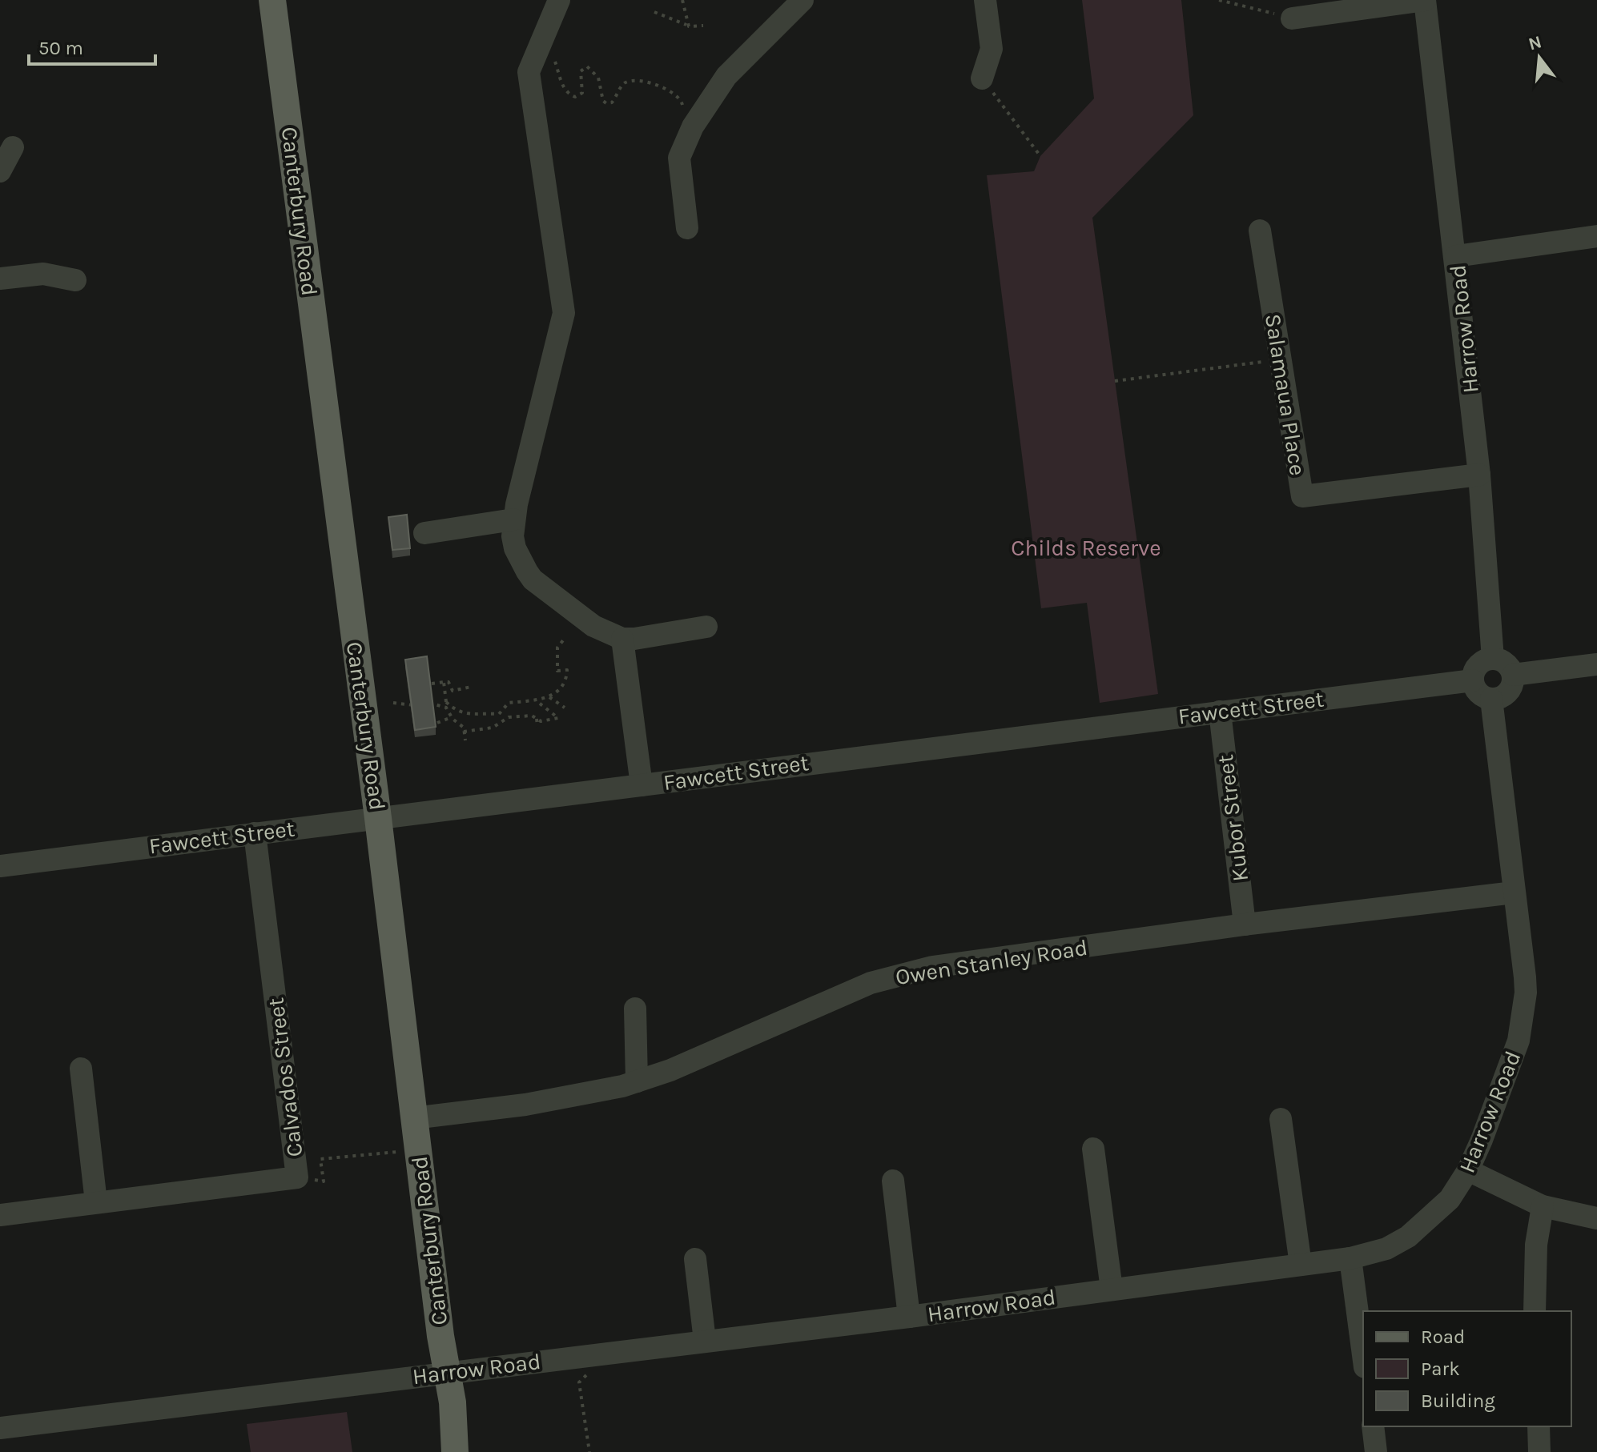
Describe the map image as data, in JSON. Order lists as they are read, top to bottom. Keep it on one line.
{"streets":{"main road":["Canterbury Road"],"street":["Harrow Road","Salamaua Place","Fawcett Street","Kubor Street","Owen Stanley Road","Calvados Street"]},"crossings":[["Canterbury Road","Harrow Road"],["Canterbury Road","Fawcett Street"],["Canterbury Road","Owen Stanley Road"],["Harrow Road","Salamaua Place"],["Harrow Road","Fawcett Street"],["Harrow Road","Owen Stanley Road"],["Fawcett Street","Kubor Street"],["Fawcett Street","Calvados Street"],["Kubor Street","Owen Stanley Road"]],"parks":["Childs Reserve"],"legend":["Road","Park","Building"],"scale_bar":"50 m","north":"top"}
